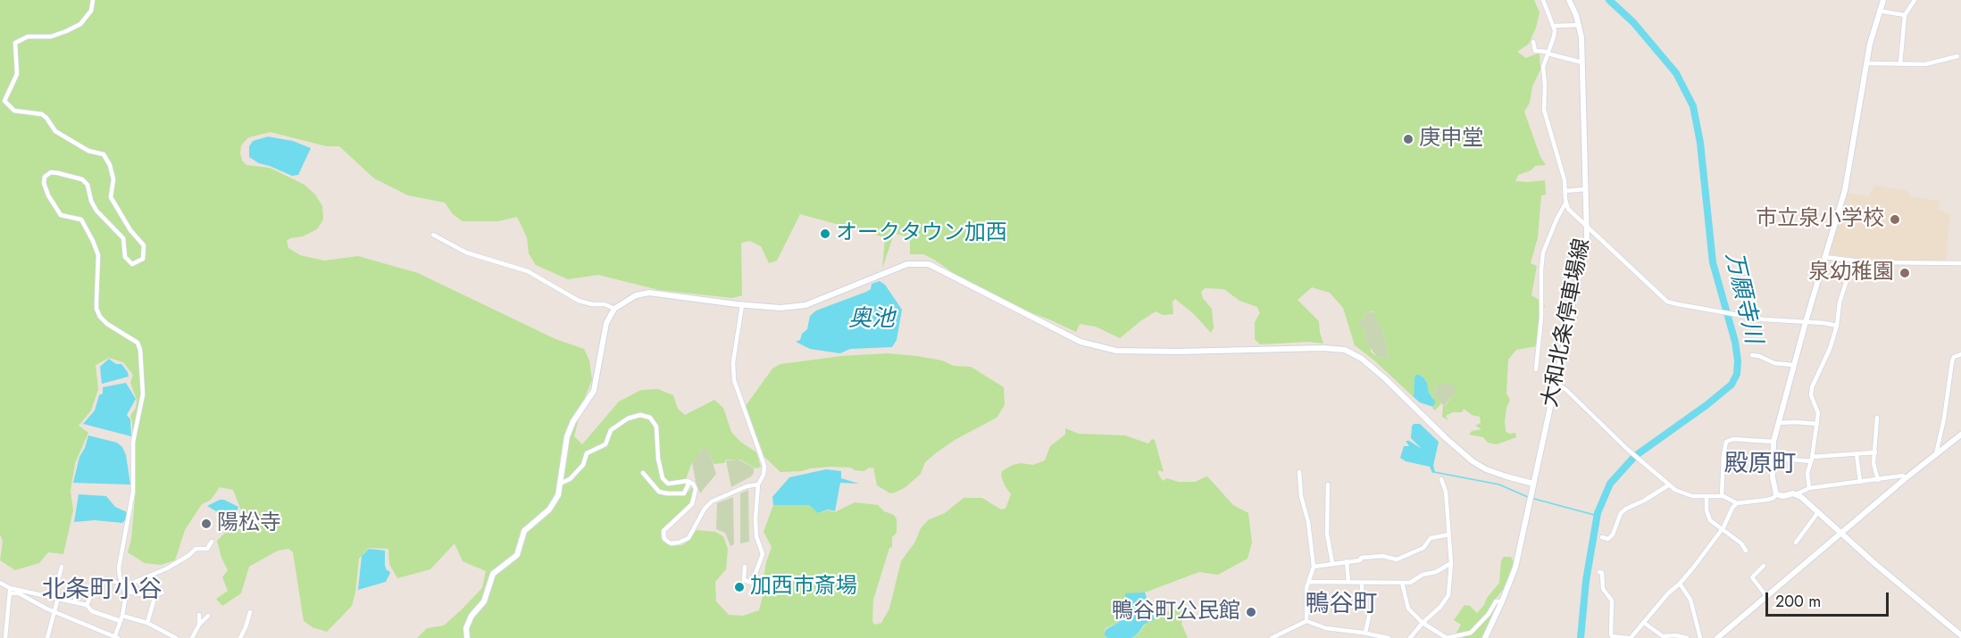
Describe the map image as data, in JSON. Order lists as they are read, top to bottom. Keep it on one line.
{"streets":{"street":["大和北条停車場線"]},"districts":["殿原町","北条町小谷","鴨谷町"],"water":["万願寺川","奥池"],"places":["庚申堂","市立泉小学校","オークタウン加西","泉幼稚園","陽松寺","加西市斎場","鴨谷町公民館"],"scale_bar":"200 m"}
